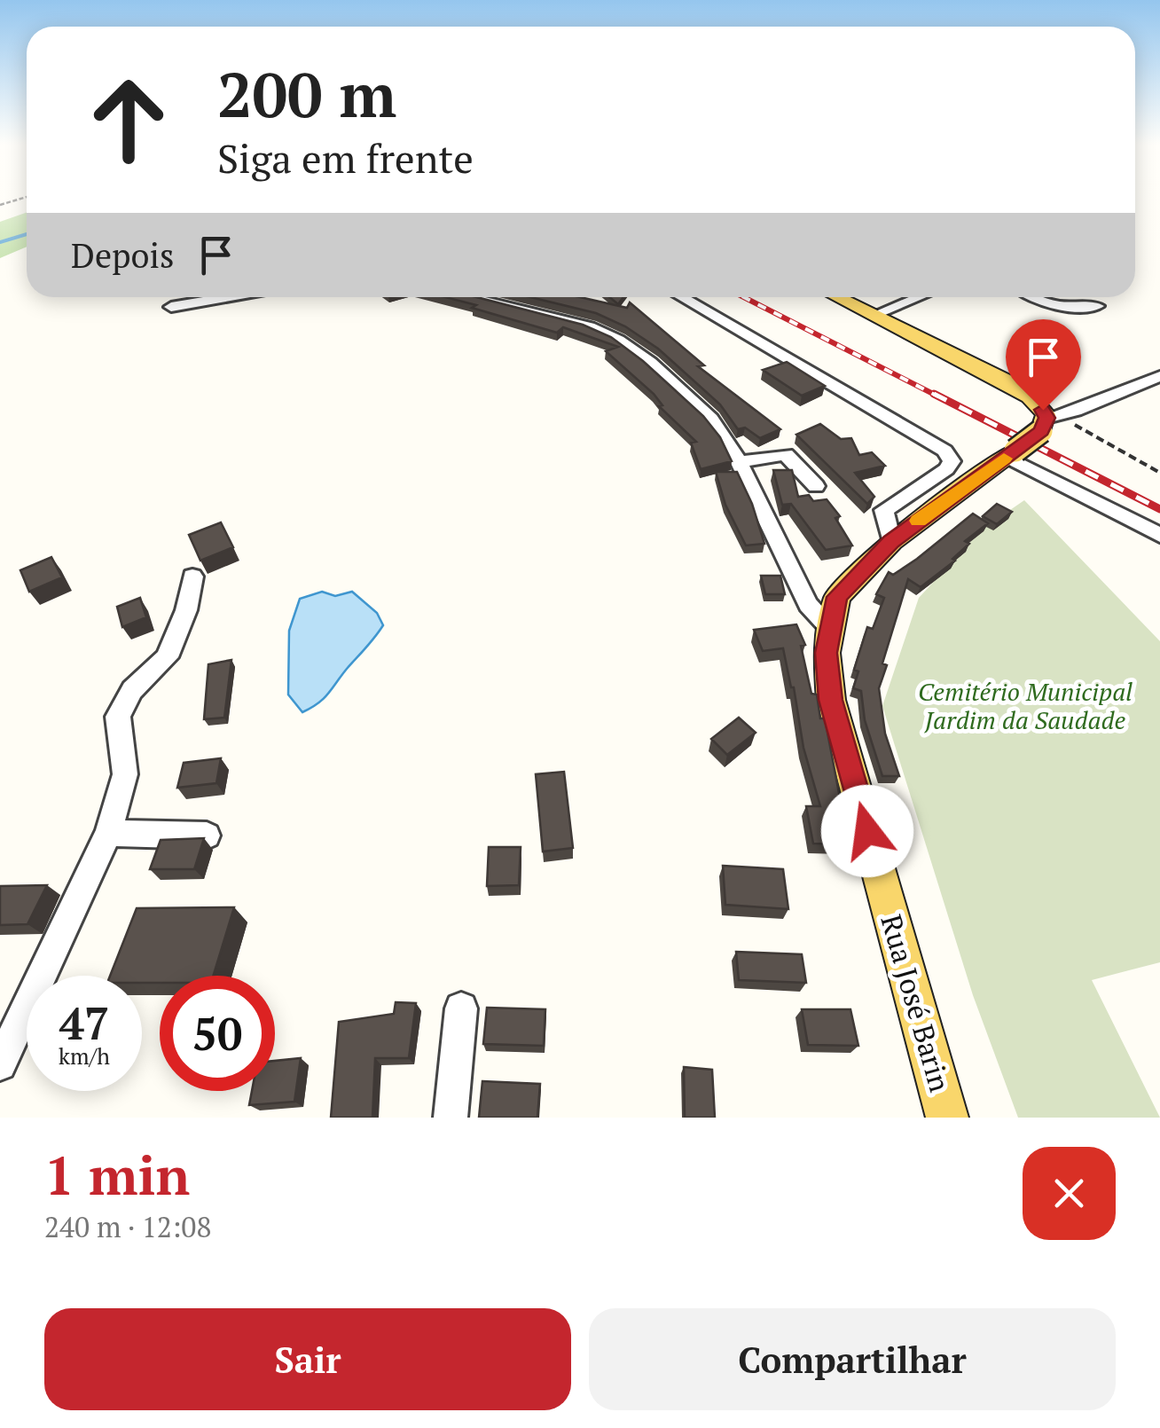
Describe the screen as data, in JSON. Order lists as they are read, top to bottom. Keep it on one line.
{"streets":{"main road":["Rua José Barin"]},"parks":["Cemitério Municipal Jardim da Saudade"],"page":{"turn":["200 m","Siga em frente"],"then":"Depois","speed":"47 km/h","limit":"50","heading":["1 min","240 m · 12:08"],"buttons":["Sair","Compartilhar"]}}
